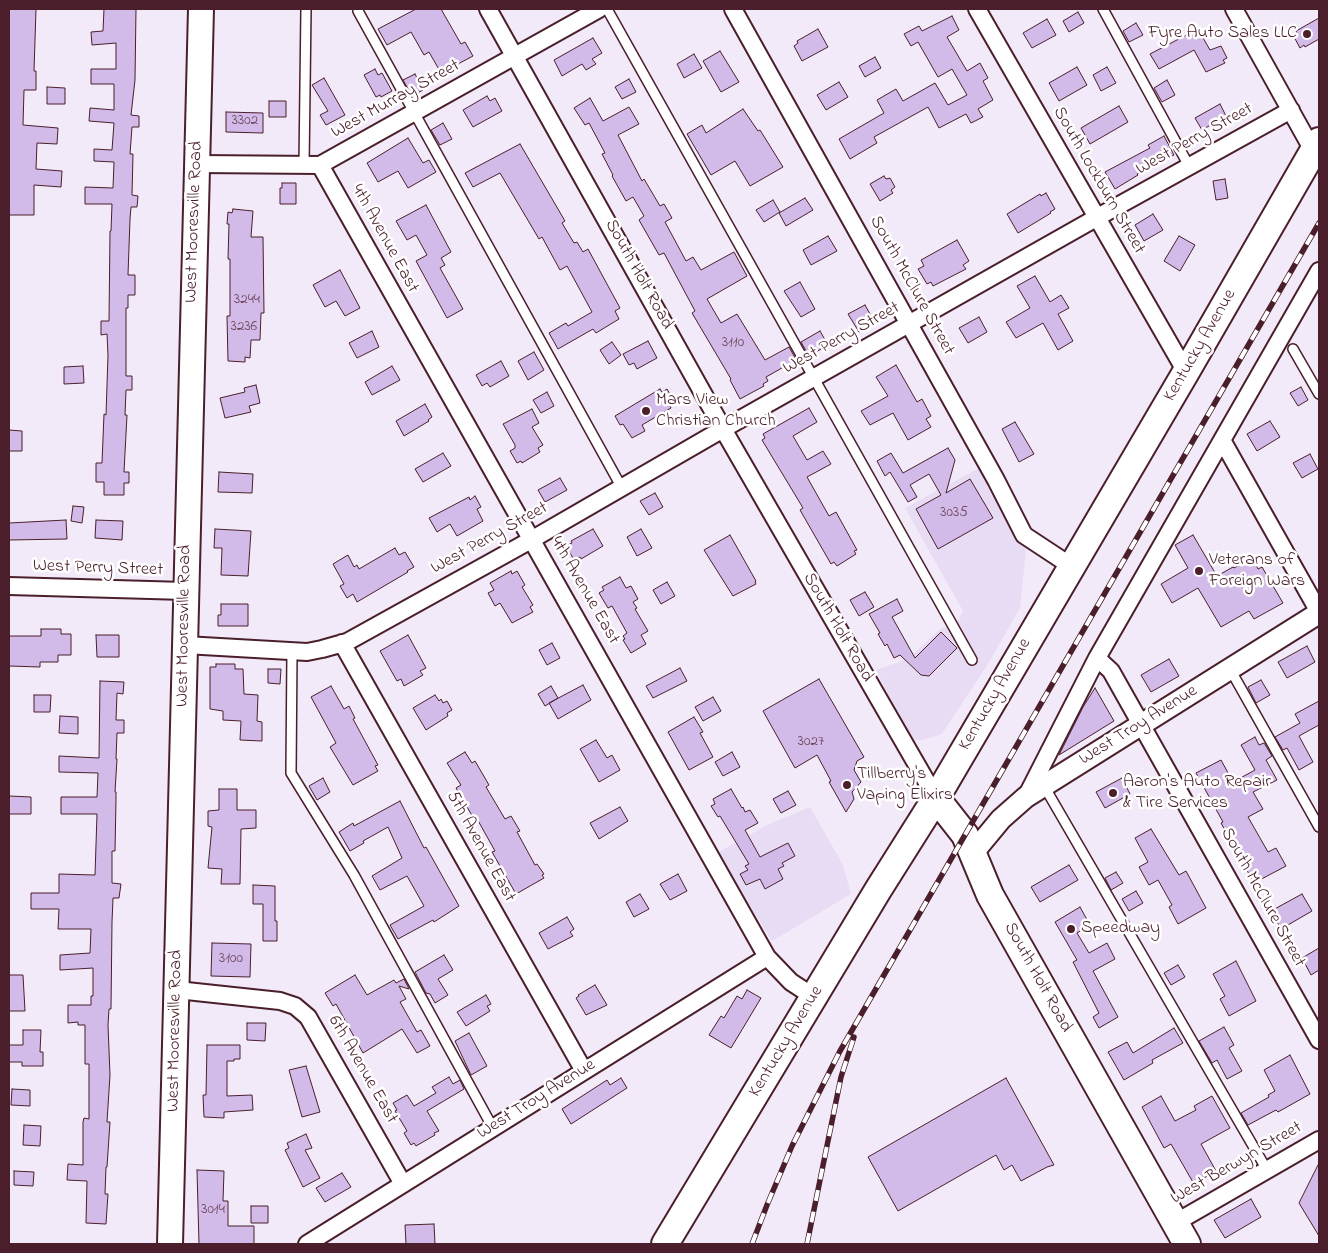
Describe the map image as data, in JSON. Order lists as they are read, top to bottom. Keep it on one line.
{"streets":{"main road":["West Mooresville Road","South Holt Road","Kentucky Avenue"],"street":["West Murray Street","West Perry Street","South Lockburn Street","4th Avenue East","South McClure Street","West Troy Avenue","5th Avenue East","6th Avenue East","West Berwyn Street"]},"crossings":[["West Murray Street","West Mooresville Road"],["West Murray Street","4th Avenue East"],["West Murray Street","South Holt Road"],["West Perry Street","South Lockburn Street"],["West Perry Street","West Mooresville Road"],["West Perry Street","4th Avenue East"],["West Perry Street","South Holt Road"],["West Perry Street","South McClure Street"],["West Perry Street","5th Avenue East"],["South Lockburn Street","Kentucky Avenue"],["West Mooresville Road","6th Avenue East"],["4th Avenue East","Kentucky Avenue"],["4th Avenue East","West Troy Avenue"],["South Holt Road","Kentucky Avenue"],["South Holt Road","West Troy Avenue"],["South Holt Road","West Berwyn Street"],["South McClure Street","Kentucky Avenue"],["South McClure Street","West Troy Avenue"],["West Troy Avenue","5th Avenue East"],["West Troy Avenue","6th Avenue East"]],"places":["Fyre Auto Sales LLC","Mars View Christian Church","Veterans of Foreign Wars","Tillberry's Vaping Elixirs","Aaron's Auto Repair & Tire Services","Speedway"],"house_numbers":["3302","3244","3236","3110","3035","3027","3100","3014"]}
